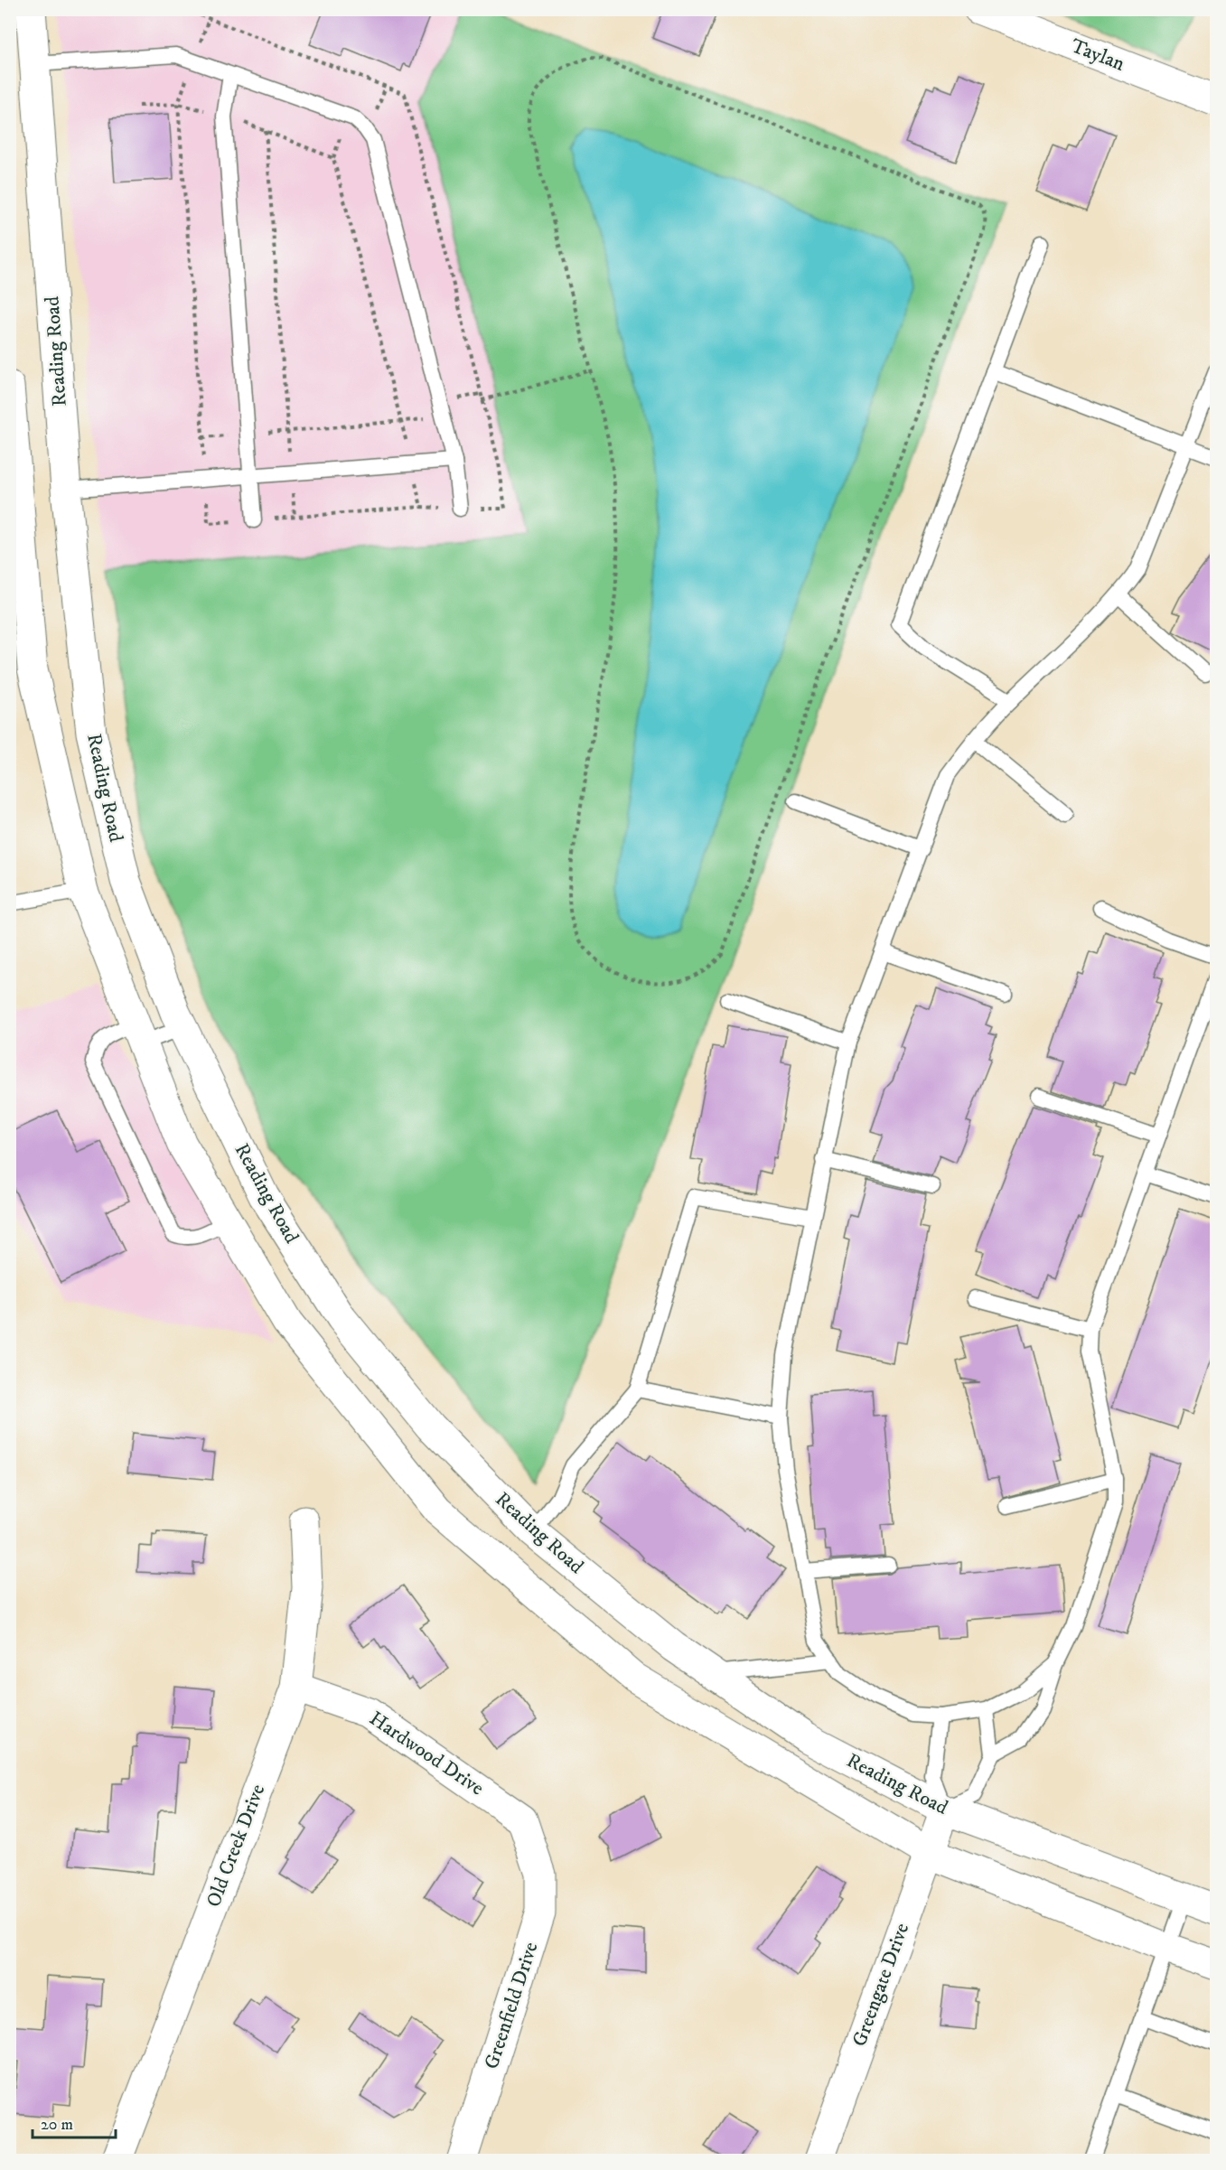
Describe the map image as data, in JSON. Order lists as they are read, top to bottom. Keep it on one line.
{"streets":{"main road":["Taylan","Reading Road","Hardwood Drive","Old Creek Drive","Greengate Drive","Greenfield Drive"]},"crossings":[["Reading Road","Greengate Drive"],["Hardwood Drive","Old Creek Drive"],["Hardwood Drive","Greenfield Drive"]],"scale_bar":"20 m"}
